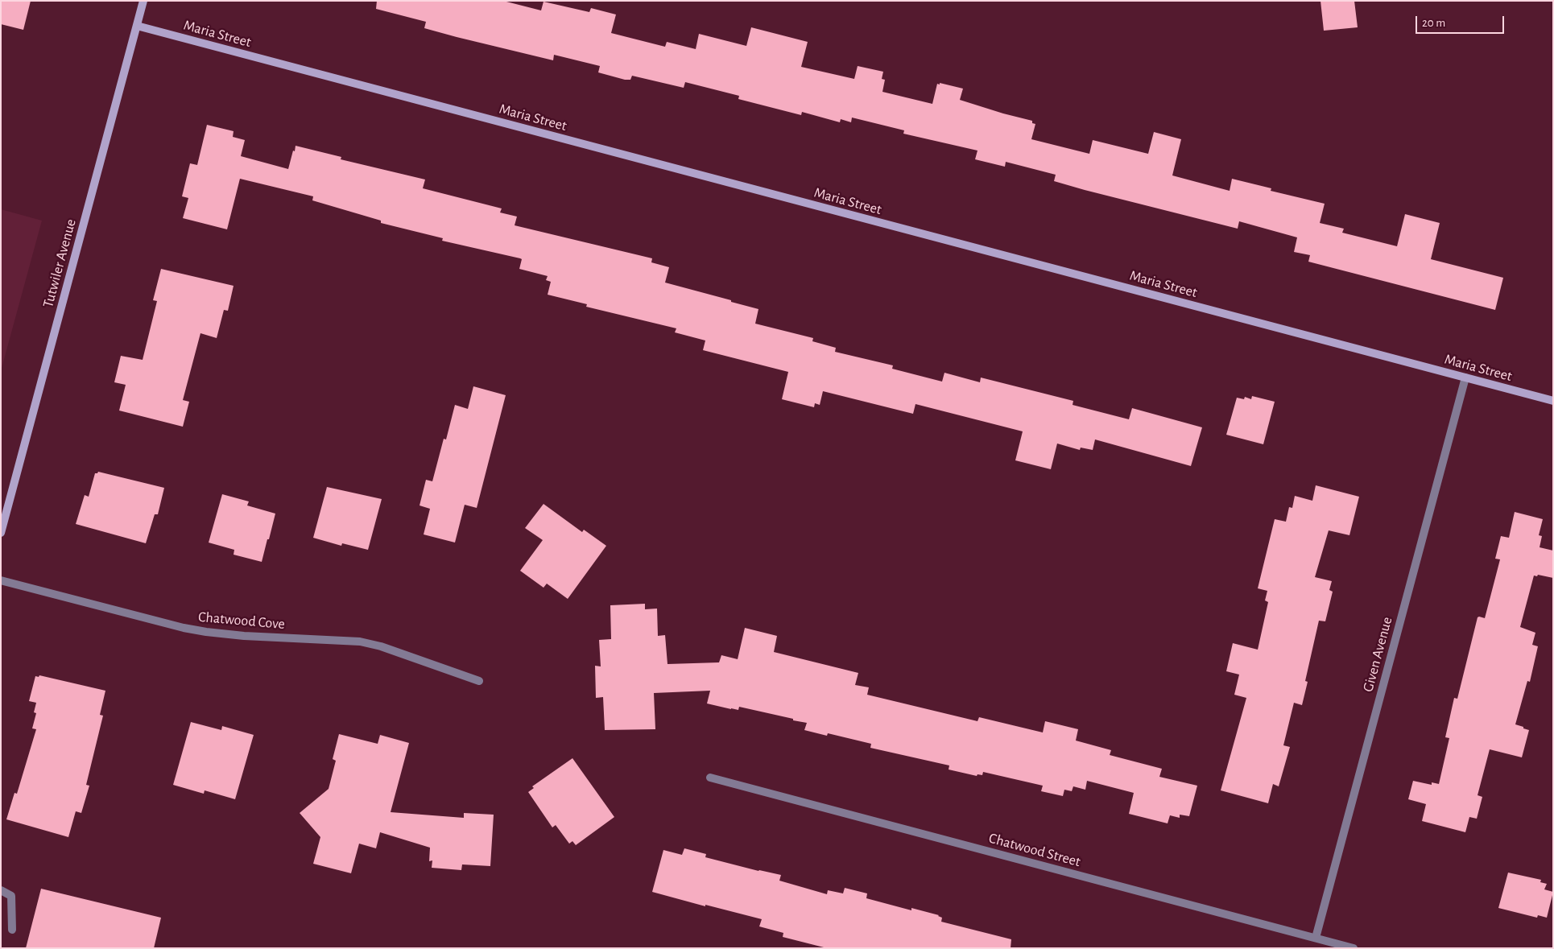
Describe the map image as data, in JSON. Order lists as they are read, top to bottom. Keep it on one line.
{"streets":{"street":["Maria Street","Tutwiler Avenue","Chatwood Cove","Given Avenue","Chatwood Street"]},"crossings":[["Maria Street","Tutwiler Avenue"],["Maria Street","Given Avenue"],["Given Avenue","Chatwood Street"]],"scale_bar":"20 m"}
